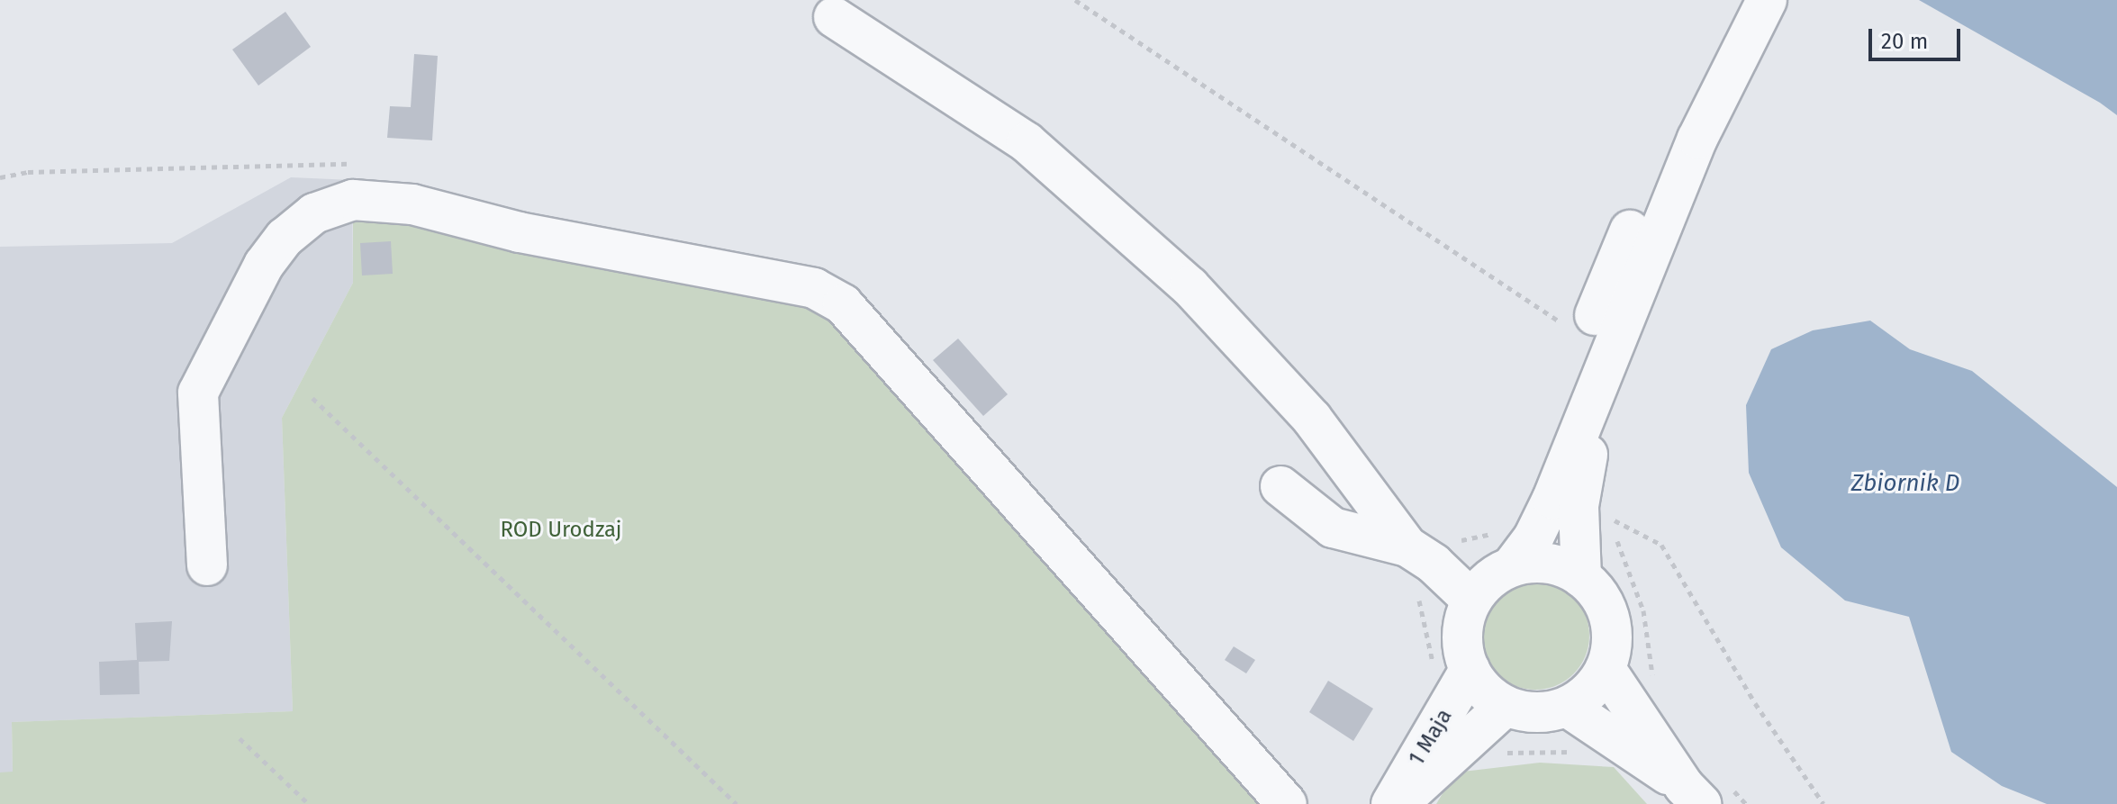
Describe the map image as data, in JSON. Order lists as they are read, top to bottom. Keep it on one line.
{"streets":{"street":["1 Maja"]},"water":["Zbiornik D"],"parks":["ROD Urodzaj"],"scale_bar":"20 m"}
